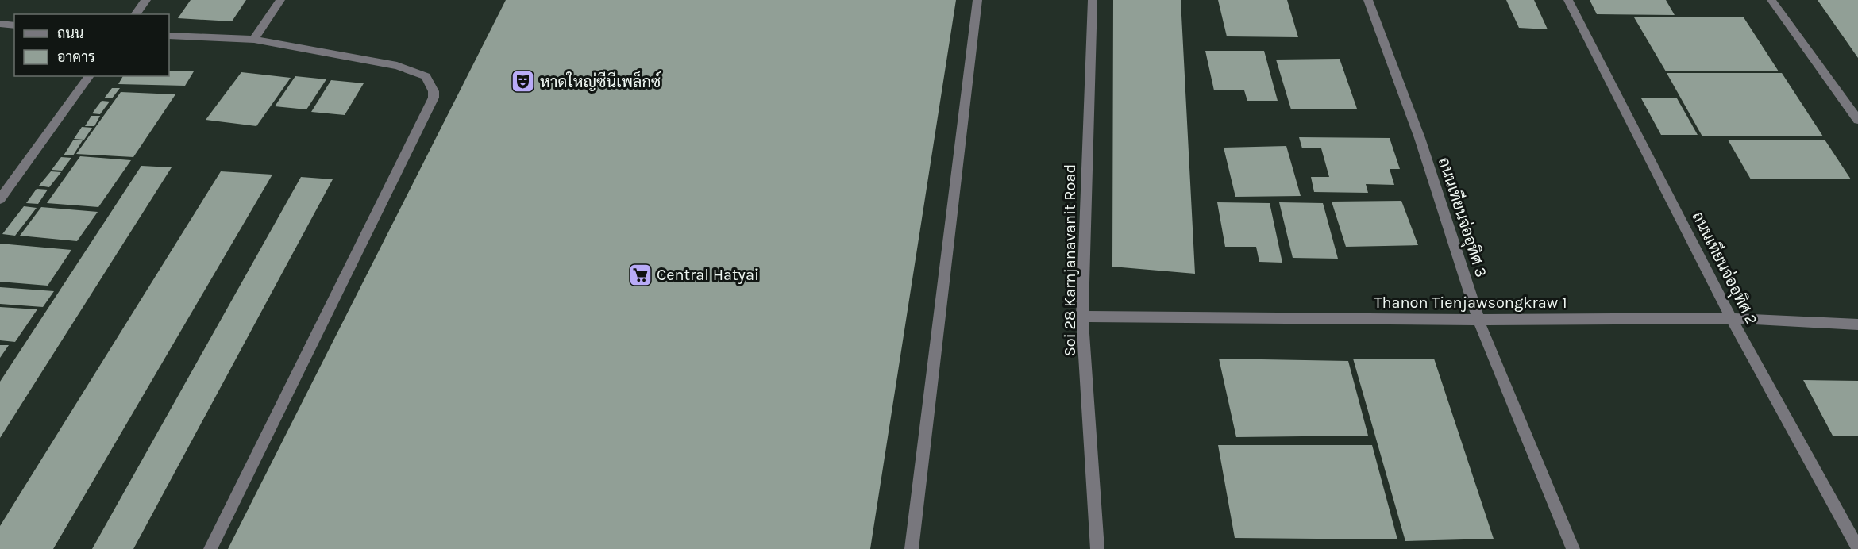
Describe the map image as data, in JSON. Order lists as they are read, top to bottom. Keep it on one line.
{"streets":{"street":["ถนนเทียนจ่ออุทิศ 3","Soi 28 Karnjanavanit Road","ถนนเทียนจ่ออุทิศ 2","Thanon Tienjawsongkraw 1"]},"crossings":[["ถนนเทียนจ่ออุทิศ 3","Thanon Tienjawsongkraw 1"],["Soi 28 Karnjanavanit Road","Thanon Tienjawsongkraw 1"],["ถนนเทียนจ่ออุทิศ 2","Thanon Tienjawsongkraw 1"]],"places":{"theatre":["หาดใหญ่ซีนีเพล็กซ์"],"supermarket":["Central Hatyai"]},"legend":["ถนน","อาคาร"]}
